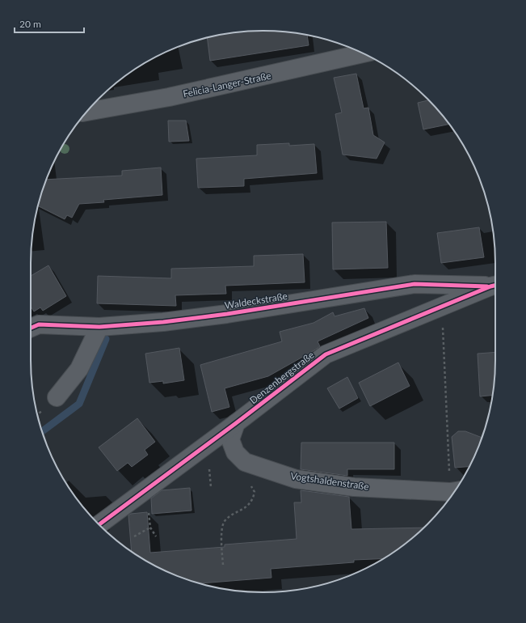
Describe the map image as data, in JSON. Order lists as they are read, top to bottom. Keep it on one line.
{"streets":{"street":["Felicia-Langer-Straße","Waldeckstraße","Denzenbergstraße","Vogtshaldenstraße"]},"crossings":[["Waldeckstraße","Denzenbergstraße"],["Denzenbergstraße","Vogtshaldenstraße"]],"scale_bar":"20 m"}
